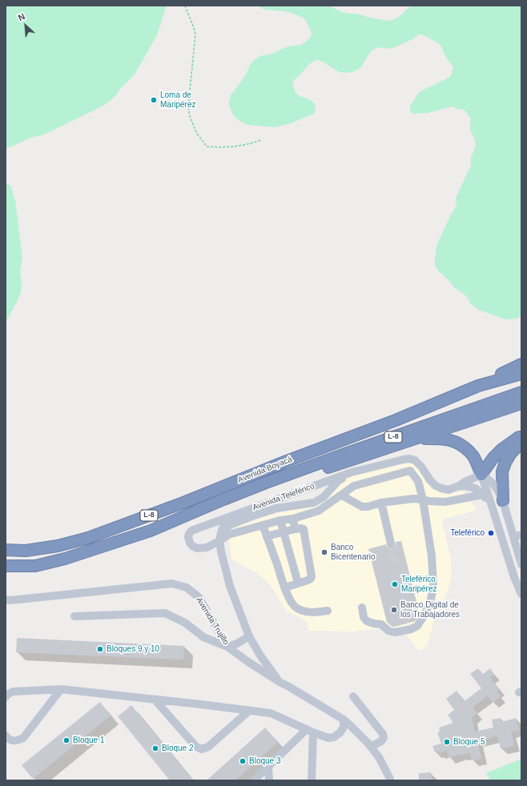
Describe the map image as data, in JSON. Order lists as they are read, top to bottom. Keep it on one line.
{"streets":{"highway":["L-8","Avenida Boyacá"],"street":["Avenida Teleférico","Avenida Trujillo"]},"places":["Loma de Maripérez","Teleférico","Banco Bicentenario","Teleférico Maripérez","Banco Digital de los Trabajadores","Bloques 9 y 10","Bloque 1","Bloque 5","Bloque 2","Bloque 3"],"north":"top left"}
